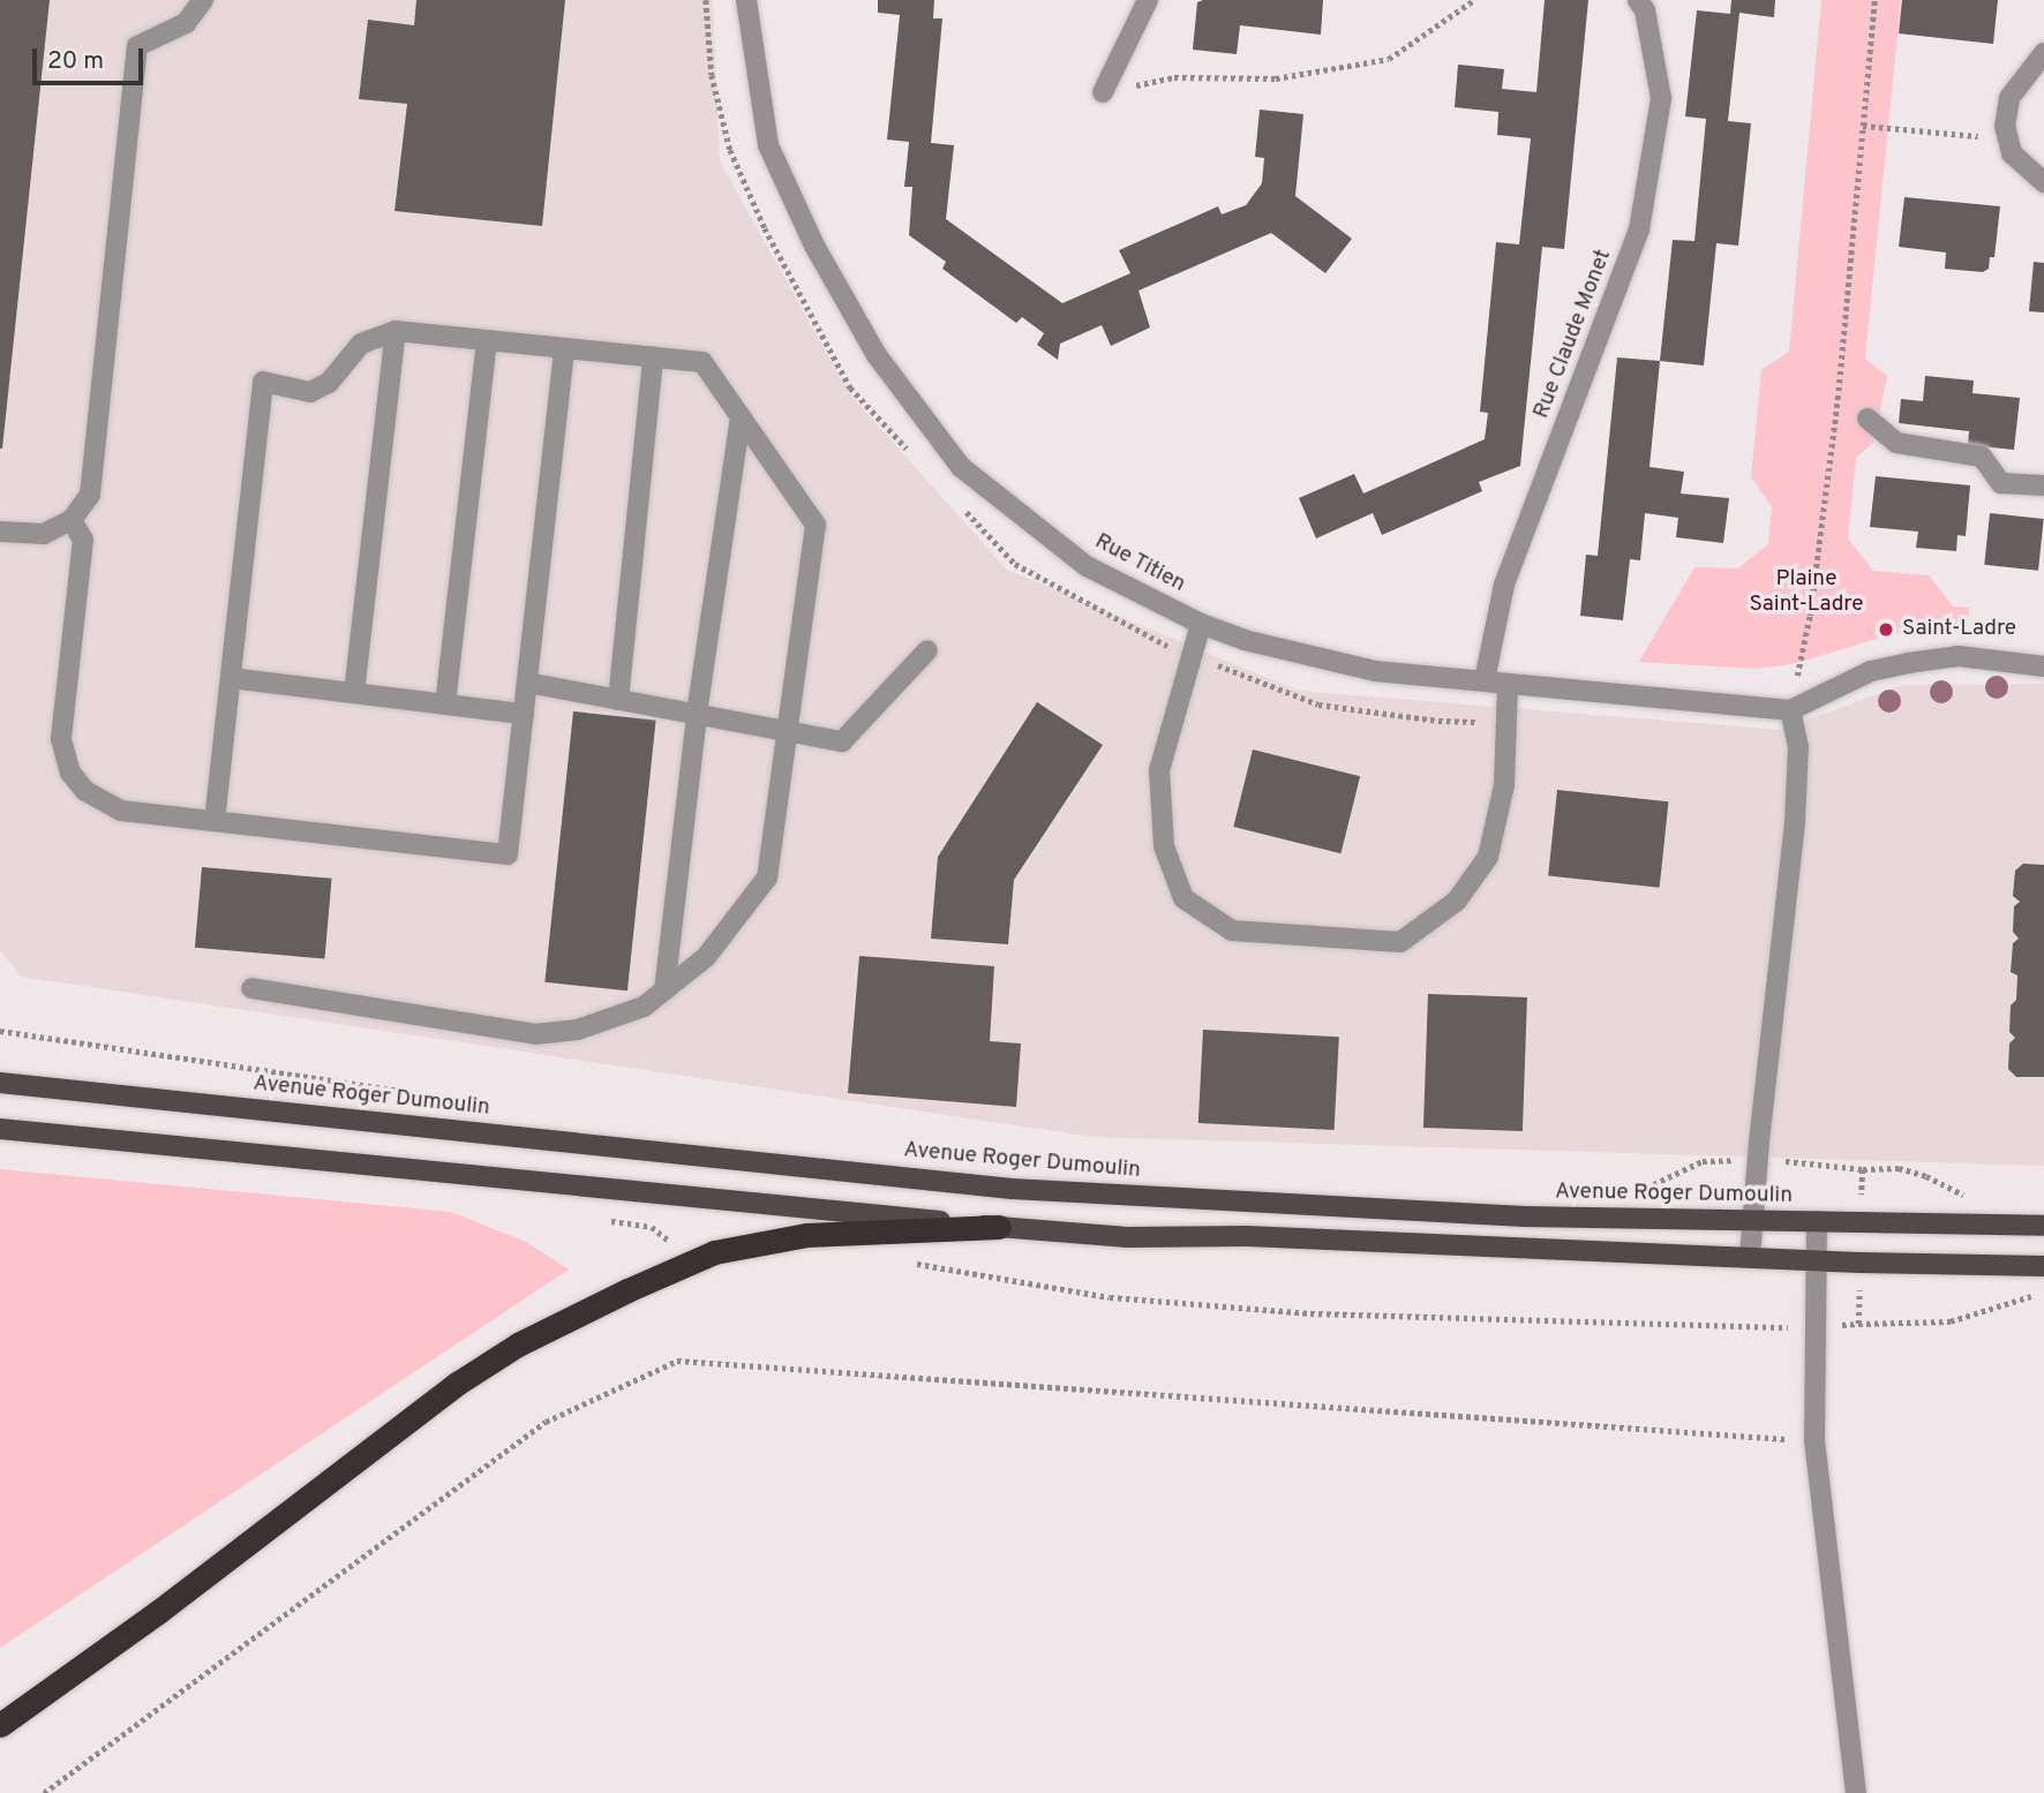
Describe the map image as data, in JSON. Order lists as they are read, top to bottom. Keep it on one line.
{"streets":{"main road":["Avenue Roger Dumoulin"],"street":["Rue Claude Monet","Rue Titien"]},"crossings":[["Rue Claude Monet","Rue Titien"]],"parks":["Plaine Saint-Ladre"],"places":["Saint-Ladre"],"scale_bar":"20 m"}
